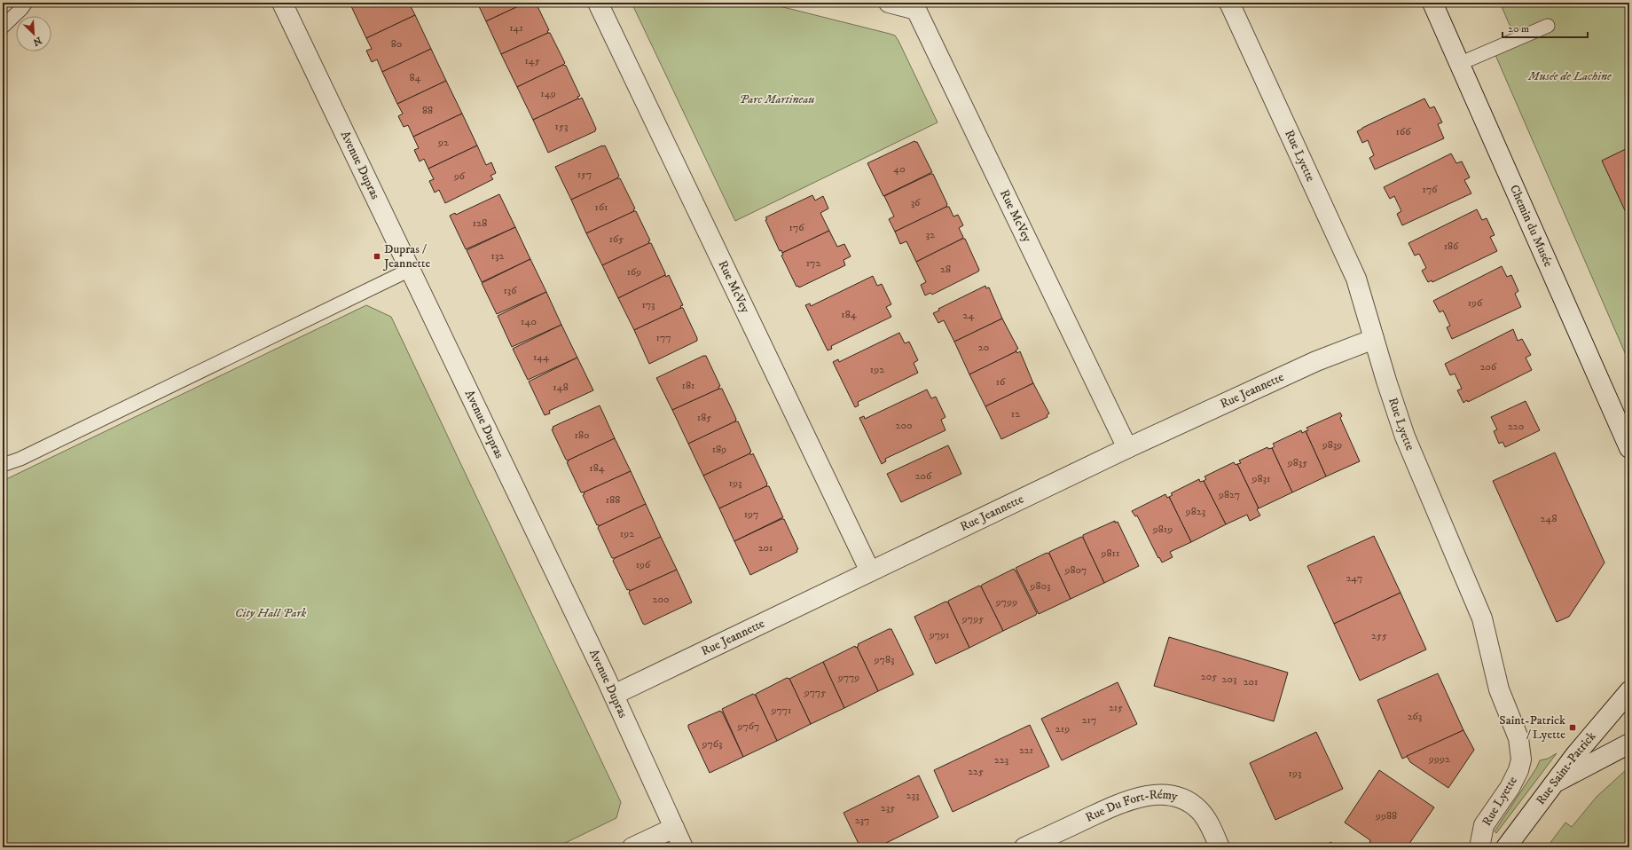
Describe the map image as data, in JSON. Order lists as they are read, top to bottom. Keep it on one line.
{"streets":{"street":["Rue Lyette","Avenue Dupras","Rue McVey","Chemin du Musée","Rue Jeannette","Rue Saint-Patrick","Rue Du Fort-Rémy"]},"crossings":[["Rue Lyette","Rue Jeannette"],["Avenue Dupras","Rue Jeannette"],["Rue McVey","Rue Jeannette"]],"parks":["Musée de Lachine","Parc Martineau","City Hall Park"],"places":{"transit":["Dupras / Jeannette","Saint-Patrick / Lyette"]},"house_numbers":["141","80","145","84","149","88","153","166","92","40","157","96","176","36","161","128","176","32","165","186","132","172","28","169","136","196","173","184","24","140","177","20","144","206","192","16","181","148","12","185","200","220","180","9839","189","9835","184","206","9831","193","9827","188","9823","197","248","9819","192","201","9811","196","9807","247","9803","200","9799","9795","9791","255","9783","205","9779","203","201","9775","215","9771","263","217","9767","219","9763","221","9992","223","225","193","233","235","9988","237"],"scale_bar":"20 m","north":"bottom right"}
